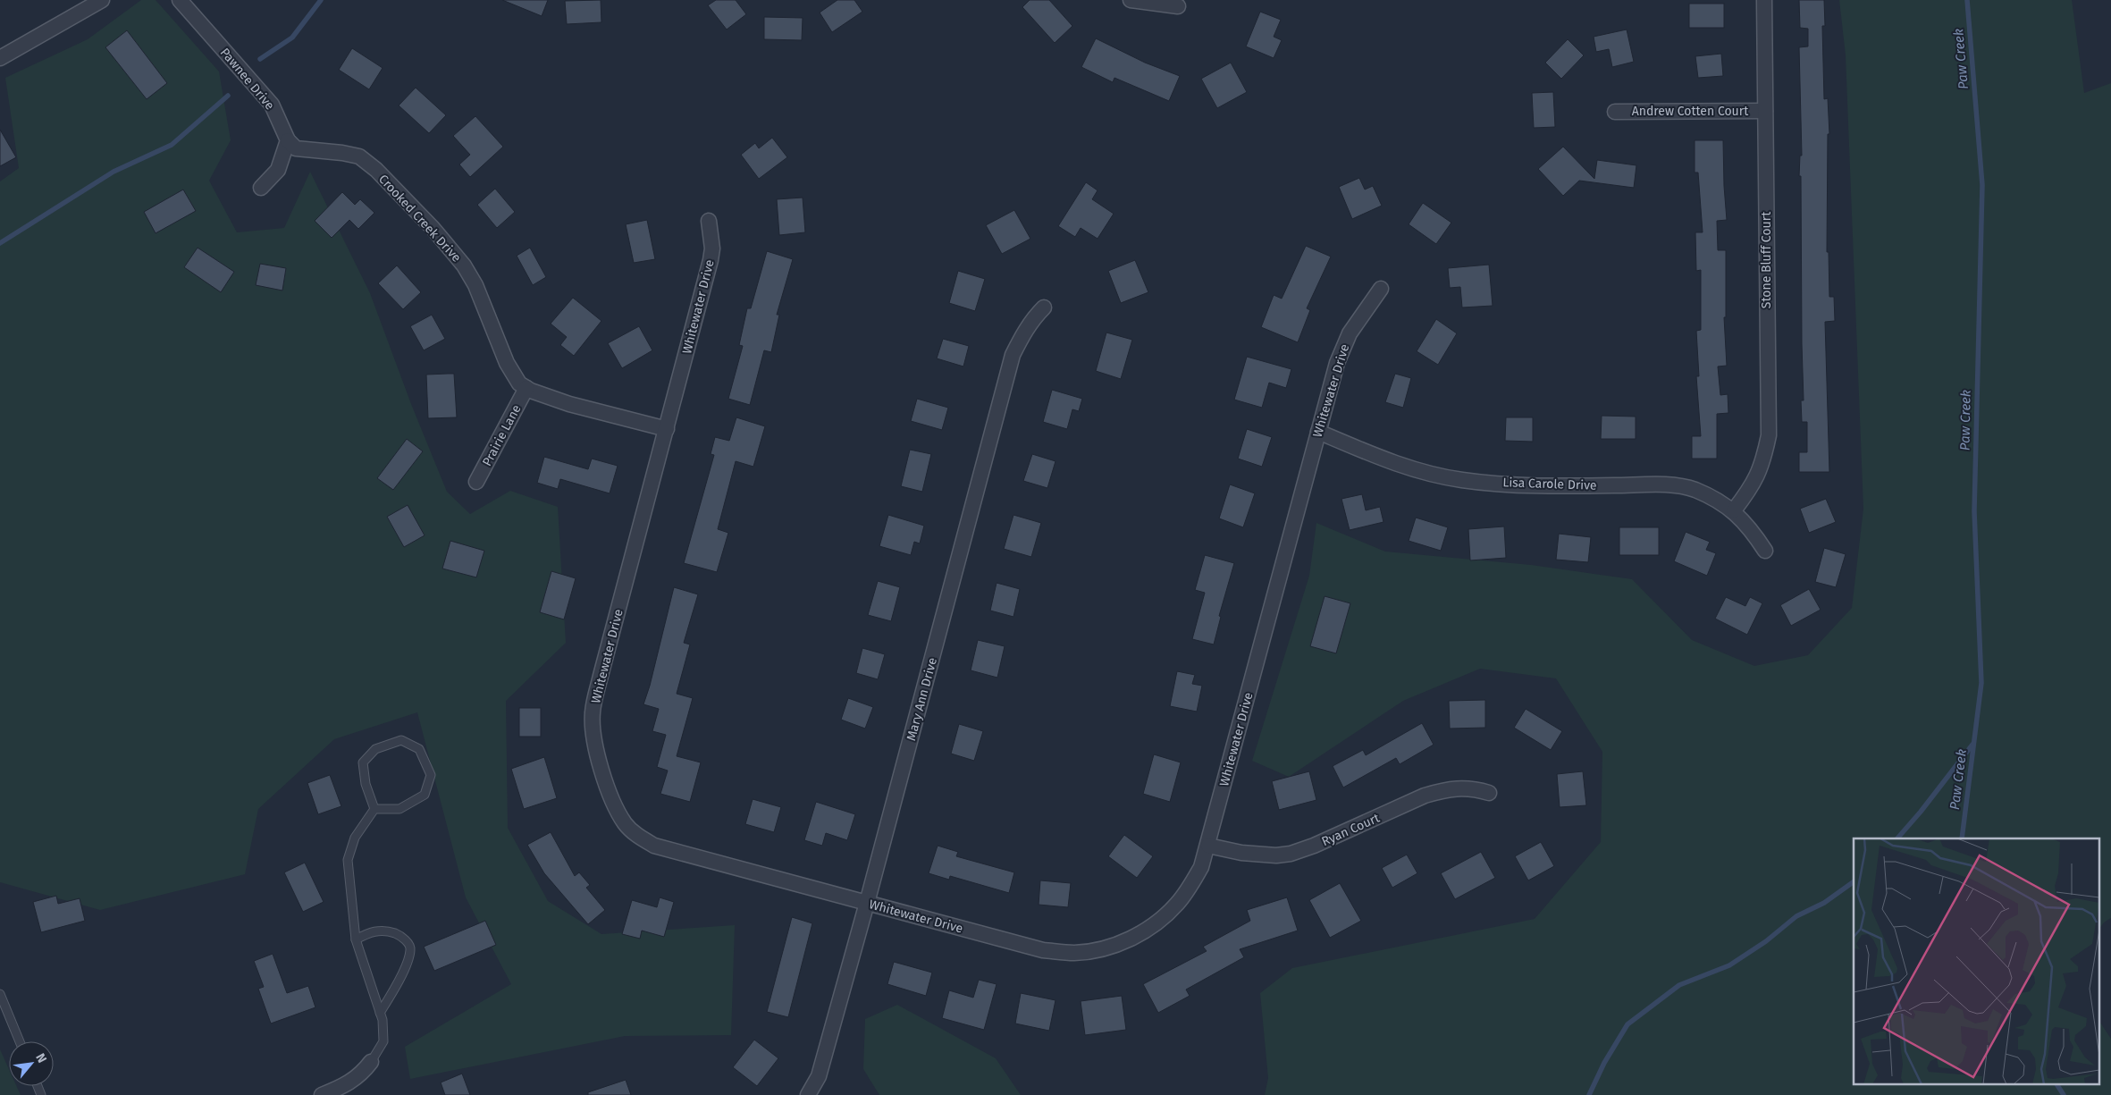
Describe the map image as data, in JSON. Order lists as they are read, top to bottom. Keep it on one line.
{"streets":{"street":["Pawnee Drive","Andrew Cotten Court","Crooked Creek Drive","Stone Bluff Court","Whitewater Drive","Prairie Lane","Lisa Carole Drive","Mary Ann Drive","Ryan Court"]},"crossings":[["Pawnee Drive","Crooked Creek Drive"],["Andrew Cotten Court","Stone Bluff Court"],["Crooked Creek Drive","Whitewater Drive"],["Crooked Creek Drive","Prairie Lane"],["Stone Bluff Court","Lisa Carole Drive"],["Whitewater Drive","Lisa Carole Drive"],["Whitewater Drive","Mary Ann Drive"],["Whitewater Drive","Ryan Court"]],"water":["Paw Creek"],"north":"top right"}
